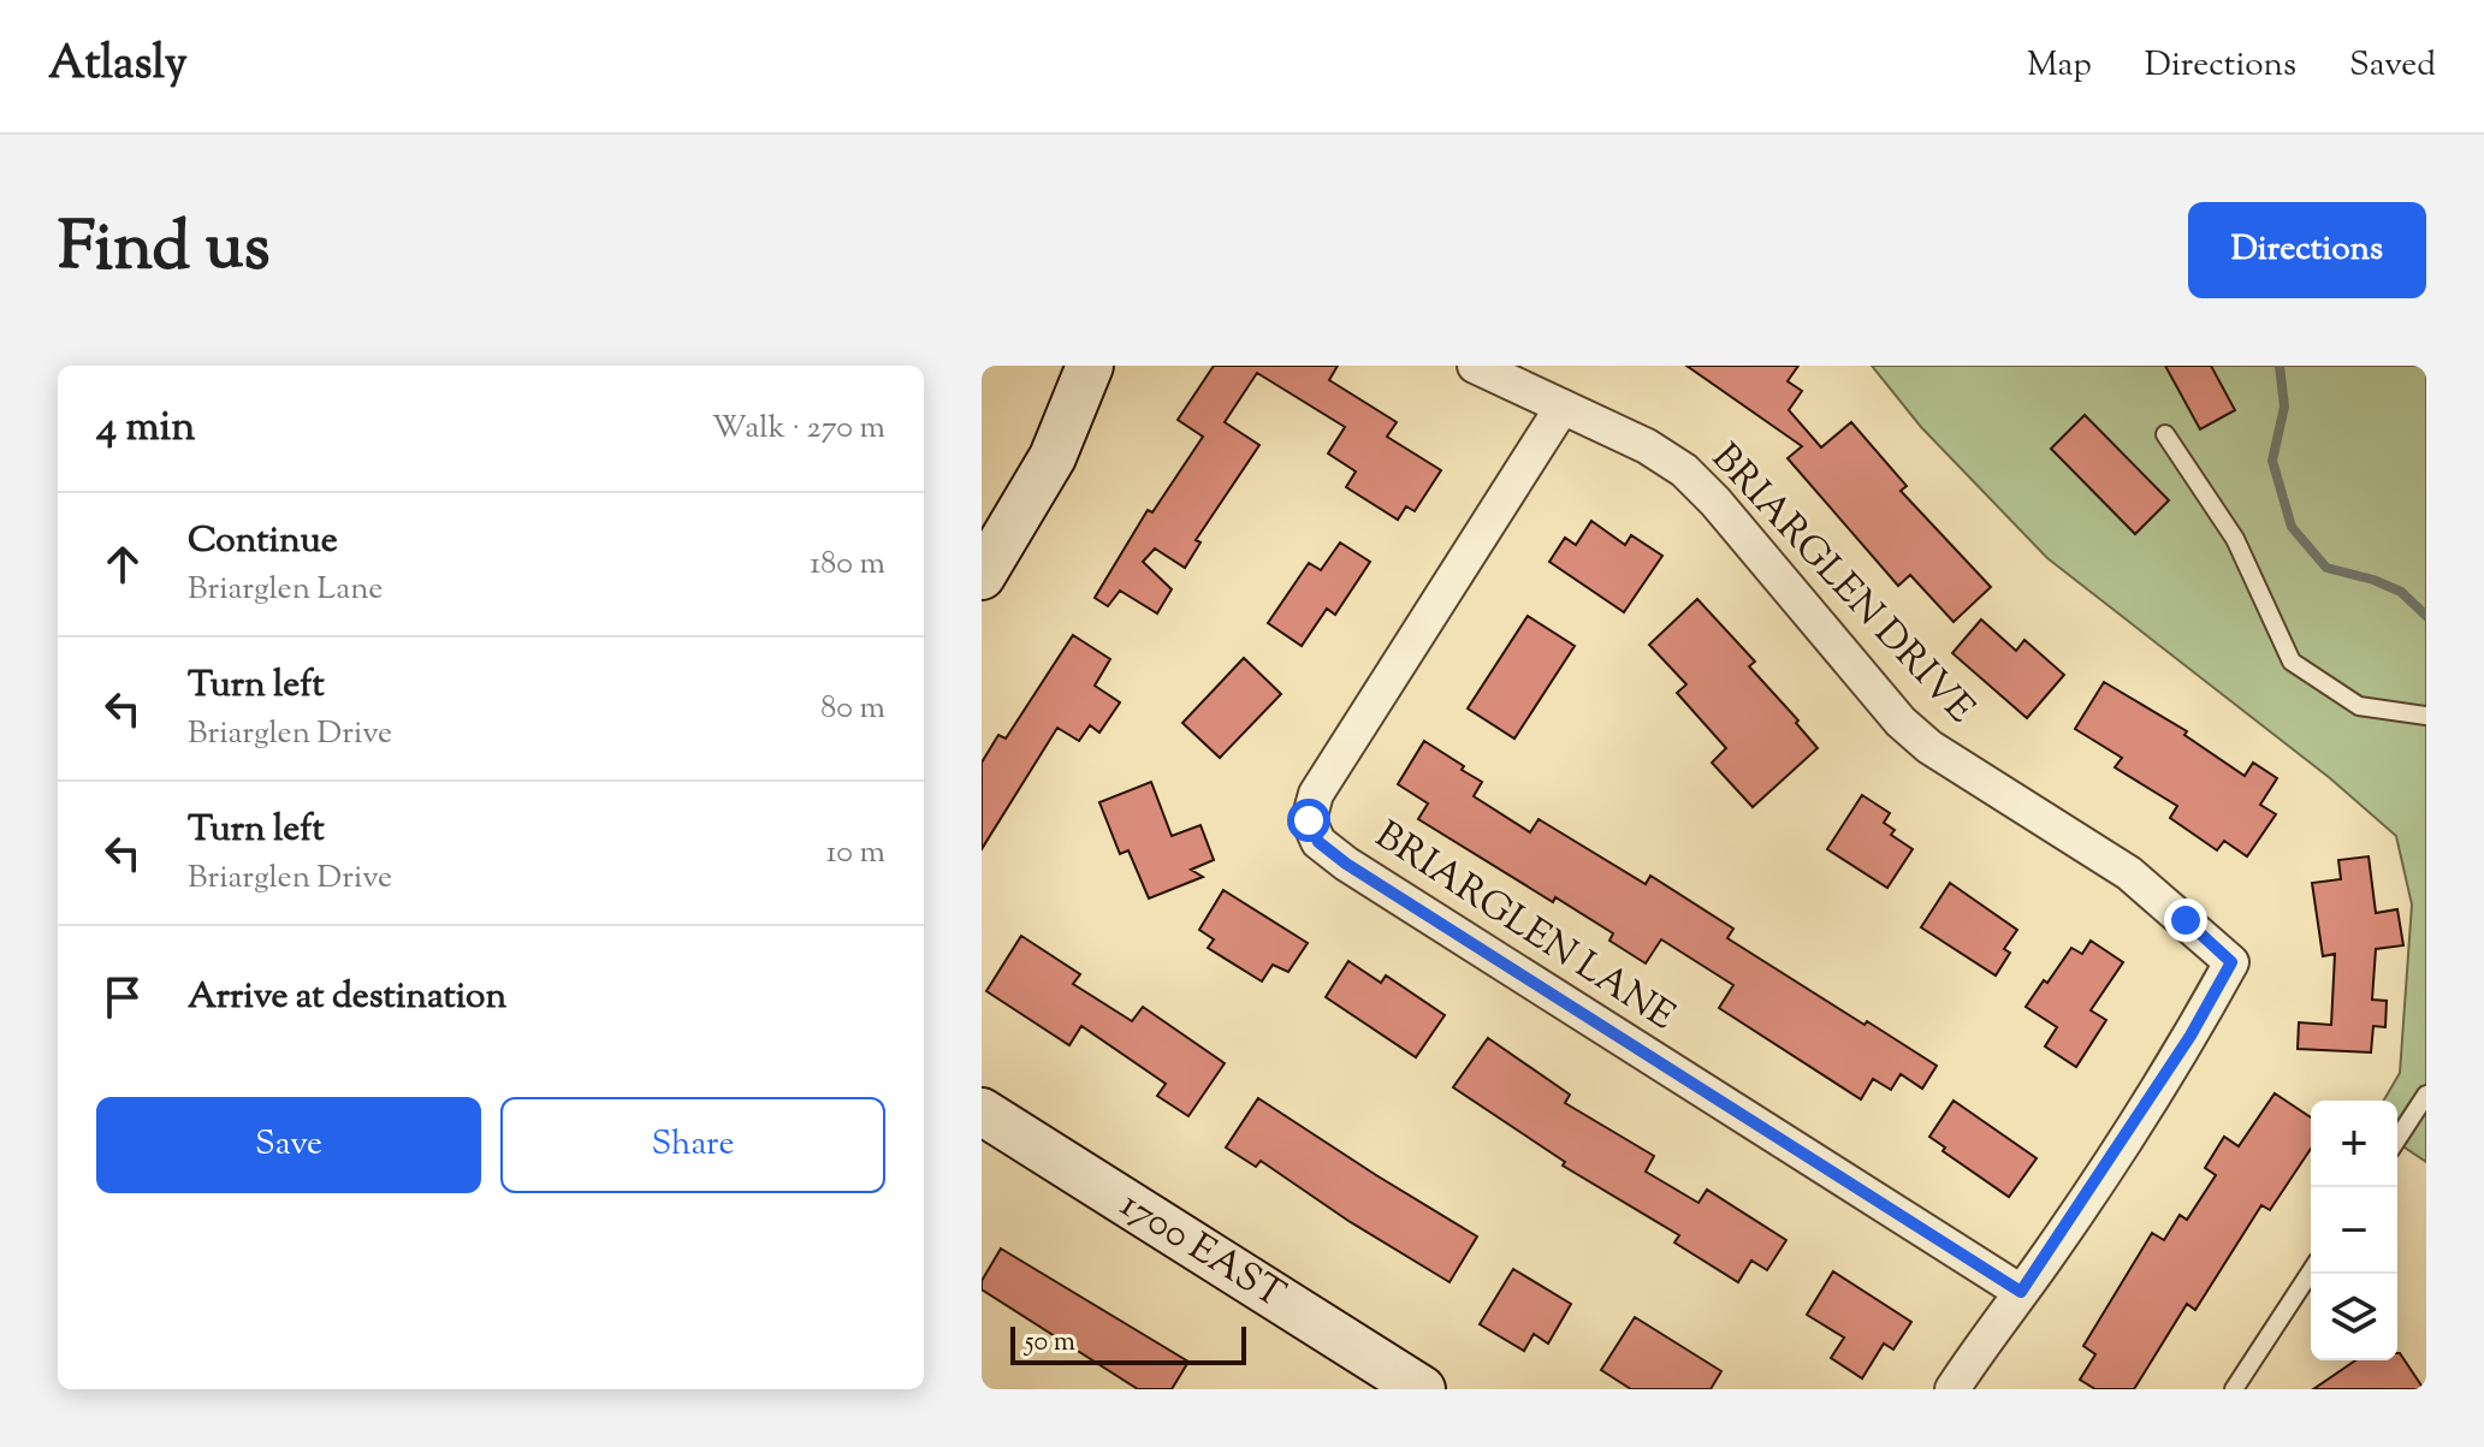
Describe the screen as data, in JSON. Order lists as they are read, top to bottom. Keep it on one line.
{"streets":{"main road":["1700 EAST"],"street":["BRIARGLEN DRIVE","BRIARGLEN LANE"]},"crossings":[["BRIARGLEN DRIVE","BRIARGLEN LANE"]],"scale_bar":"50 m","page":{"header":"Atlasly","nav":["Map","Directions","Saved"],"title":"Find us","buttons":["Directions",["Save","Share"]],"heading":["4 min","Walk · 270 m"],"list":[["Continue","Briarglen Lane","180 m"],["Turn left","Briarglen Drive","80 m"],["Turn left","Briarglen Drive","10 m"],"Arrive at destination"],"map_buttons":["+","−"],"scale":"50 m"}}
